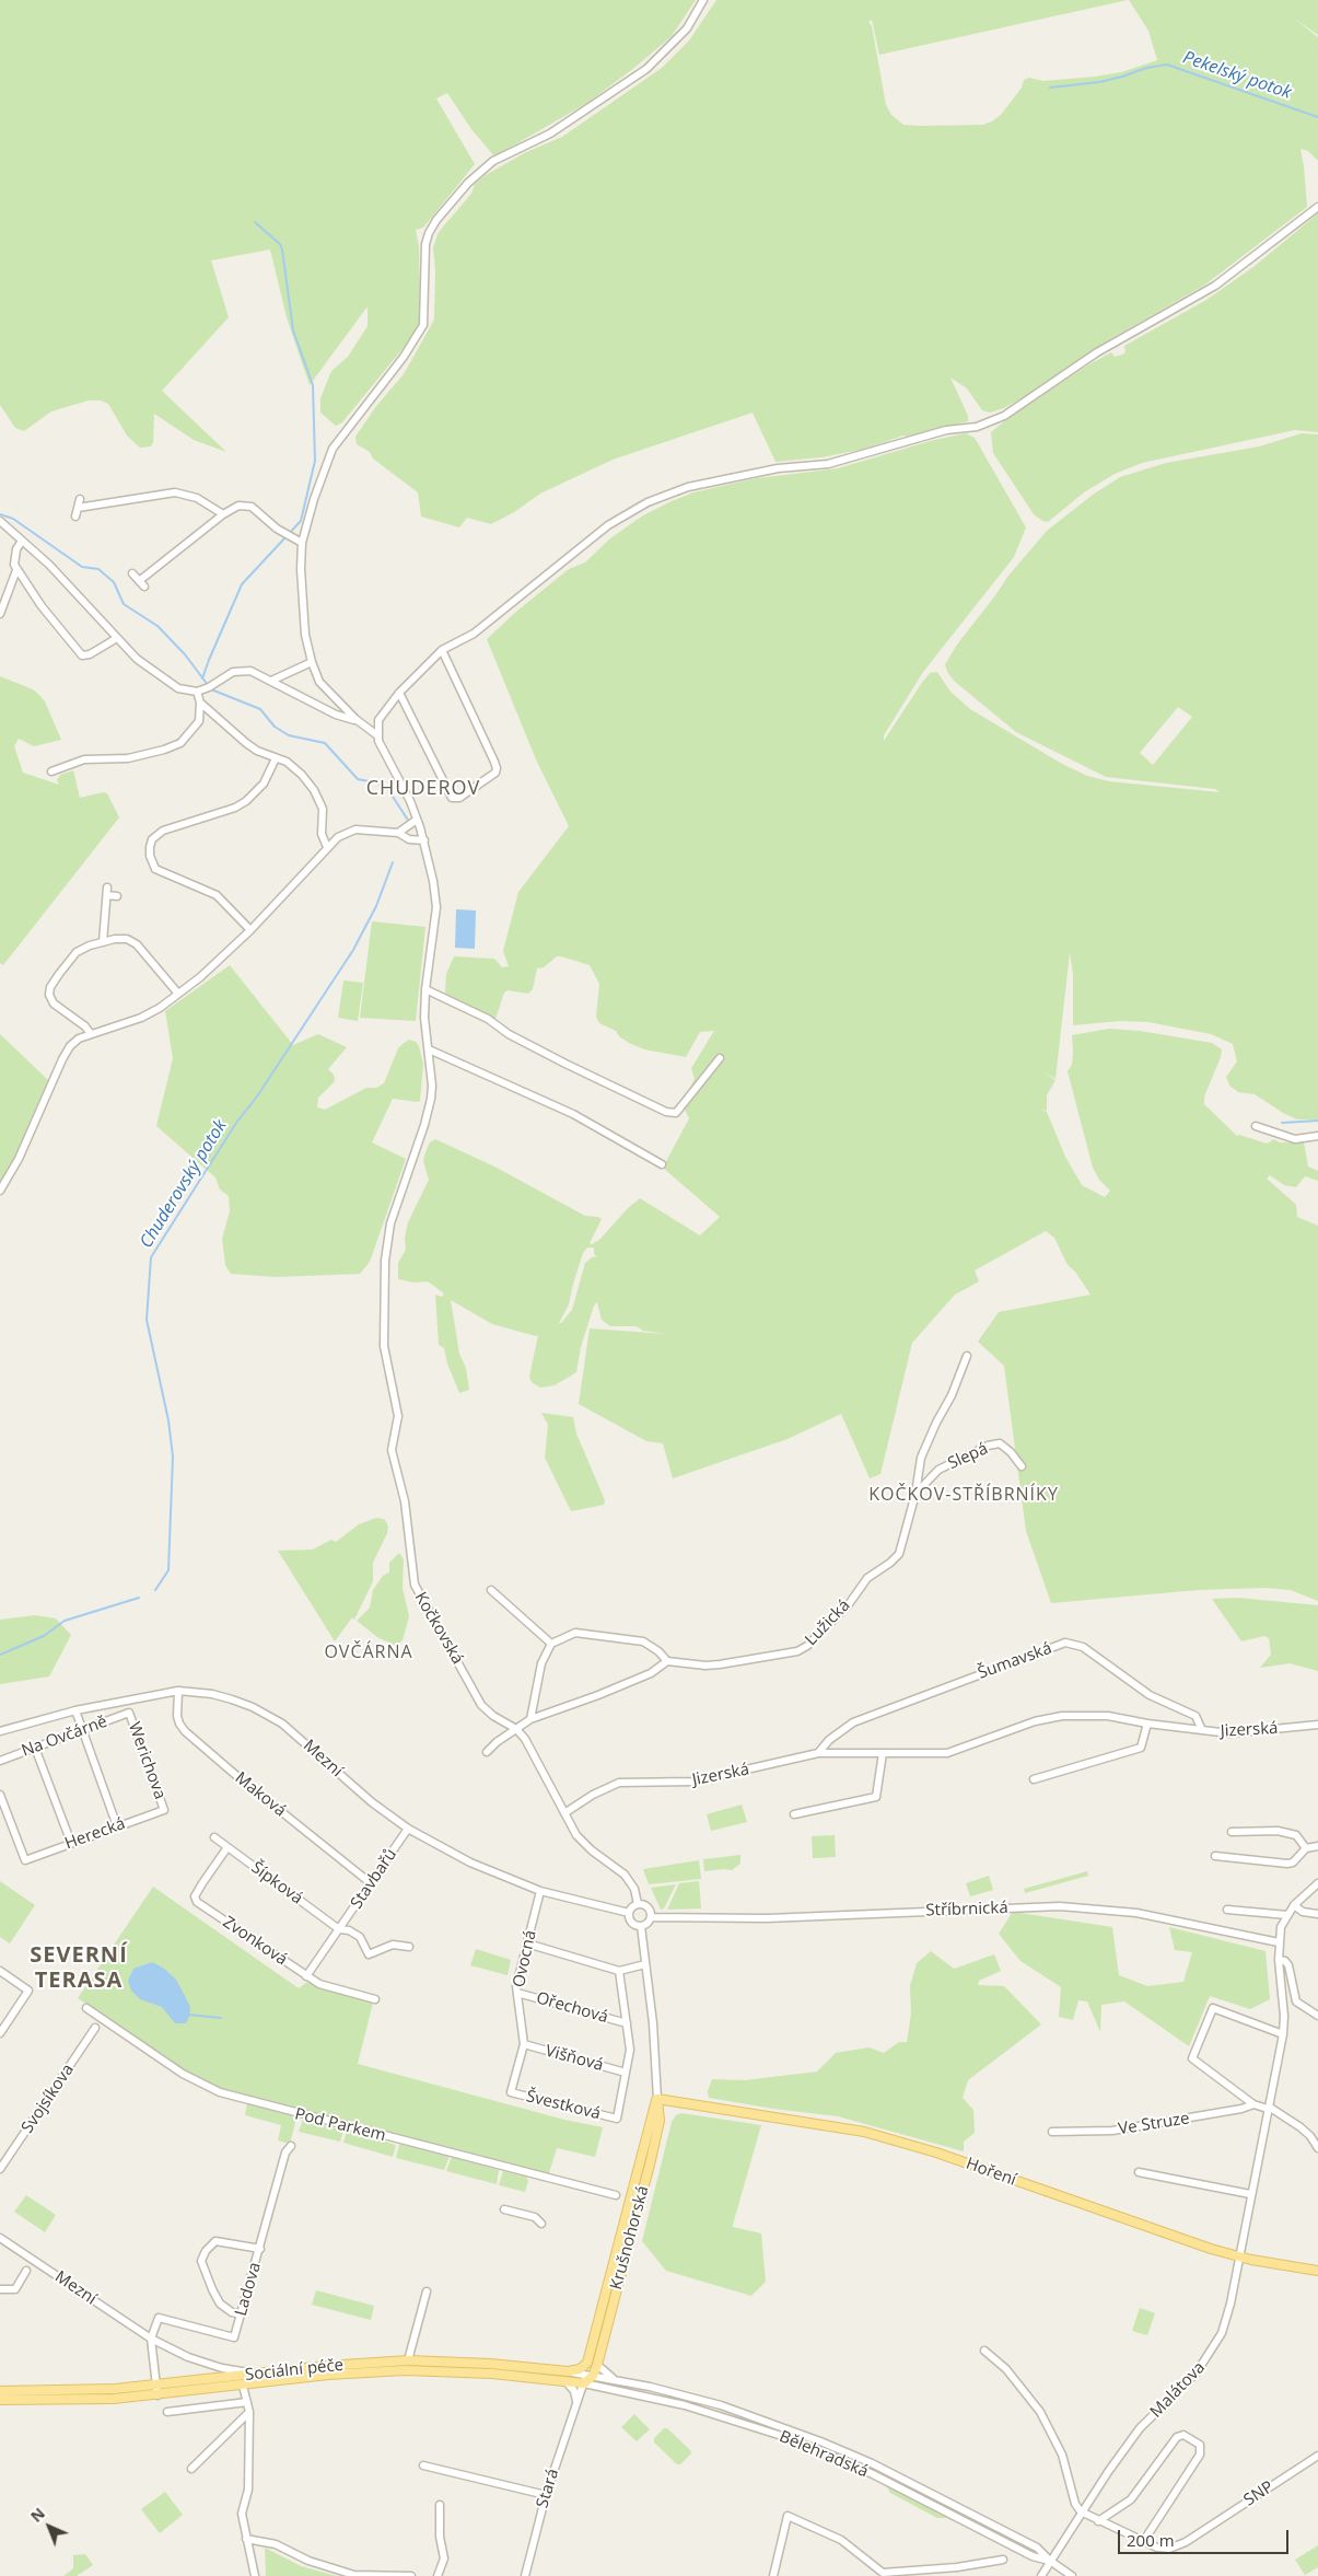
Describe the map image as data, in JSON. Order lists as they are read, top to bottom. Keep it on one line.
{"streets":{"main road":["Hoření","Krušnohorská","Sociální péče"],"street":["Slepá","Lužická","Kočkovská","Šumavská","Jizerská","Na Ovčárně","Mezní","Werichova","Maková","Herecká","Stavbařů","Šípková","Stříbrnická","Zvonková","Ovocná","Ořechová","Višňová","Svojsíkova","Švestková","Ve Struze","Pod Parkem","Ladova","Malátova","Bělehradská","Stará","SNP"]},"crossings":[["Slepá","Lužická"],["Kočkovská","Jizerská"],["Kočkovská","Mezní"],["Kočkovská","Stříbrnická"],["Kočkovská","Krušnohorská"],["Šumavská","Jizerská"],["Na Ovčárně","Werichova"],["Mezní","Maková"],["Mezní","Stavbařů"],["Mezní","Stříbrnická"],["Mezní","Ovocná"],["Mezní","Krušnohorská"],["Mezní","Ladova"],["Mezní","Sociální péče"],["Werichova","Herecká"],["Maková","Stavbařů"],["Stavbařů","Šípková"],["Stavbařů","Zvonková"],["Šípková","Zvonková"],["Stříbrnická","Krušnohorská"],["Stříbrnická","Malátova"],["Ovocná","Ořechová"],["Ovocná","Višňová"],["Ovocná","Švestková"],["Višňová","Švestková"],["Hoření","Krušnohorská"],["Hoření","Malátova"],["Krušnohorská","Sociální péče"],["Krušnohorská","Bělehradská"],["Sociální péče","Bělehradská"],["Sociální péče","Stará"],["Malátova","Bělehradská"],["Malátova","SNP"],["Bělehradská","Stará"]],"districts":["CHUDEROV","KOČKOV-STŘÍBRNÍKY","OVČÁRNA","SEVERNÍ TERASA"],"water":["Pekelský potok","Chuderovský potok"],"scale_bar":"200 m","north":"top left"}
